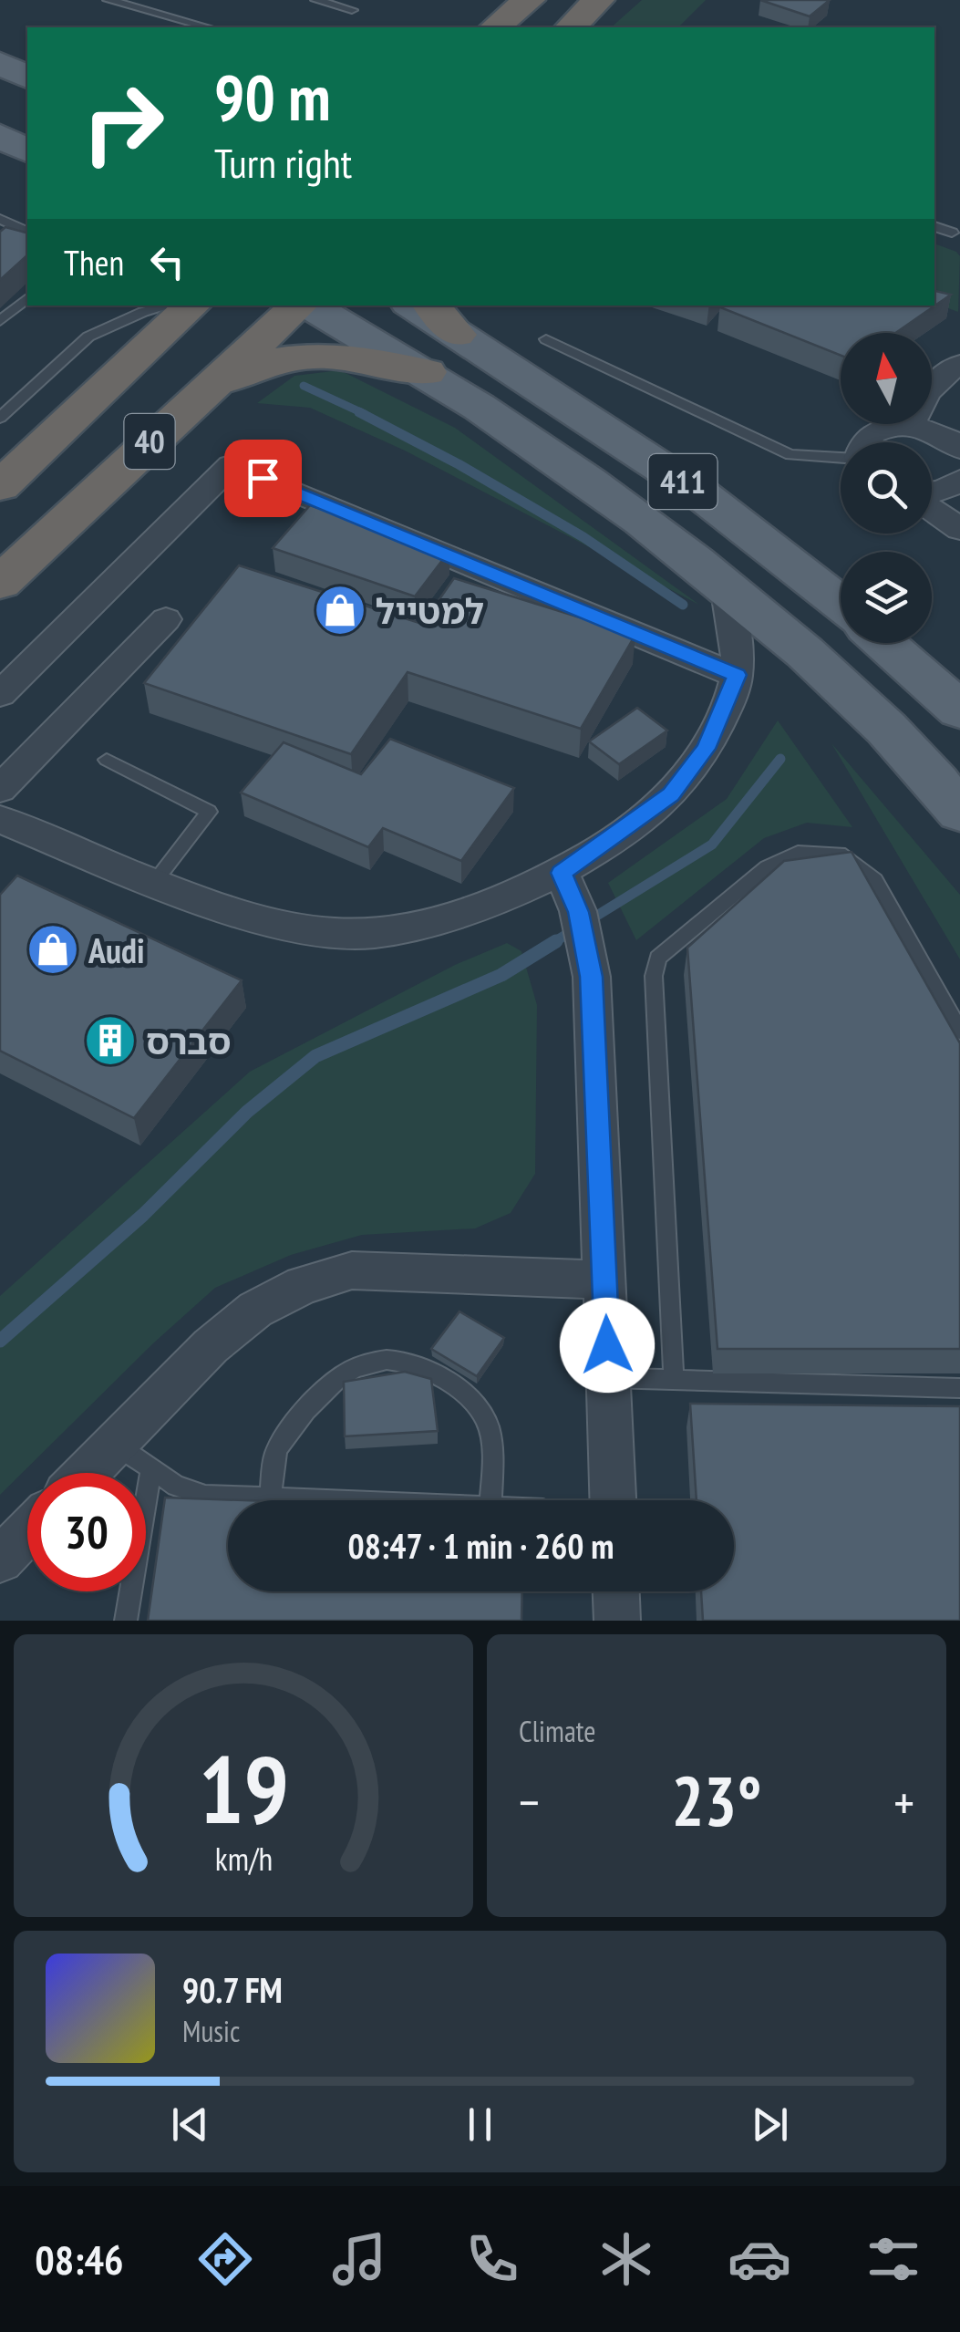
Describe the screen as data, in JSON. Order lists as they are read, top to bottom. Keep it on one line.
{"streets":{"highway":["40"],"main road":["411"]},"places":{"shop":["למטייל","Audi"],"building":["סברס"]},"north":"top","page":{"turn":["90 m","Turn right"],"then":"Then","limit":"30","trip":"08:47 · 1 min · 260 m","tile":"Climate","heat":["−","23°","+"],"song":["90.7 FM","Music"],"tabs":"08:46","gauge":["19","km/h"]}}
